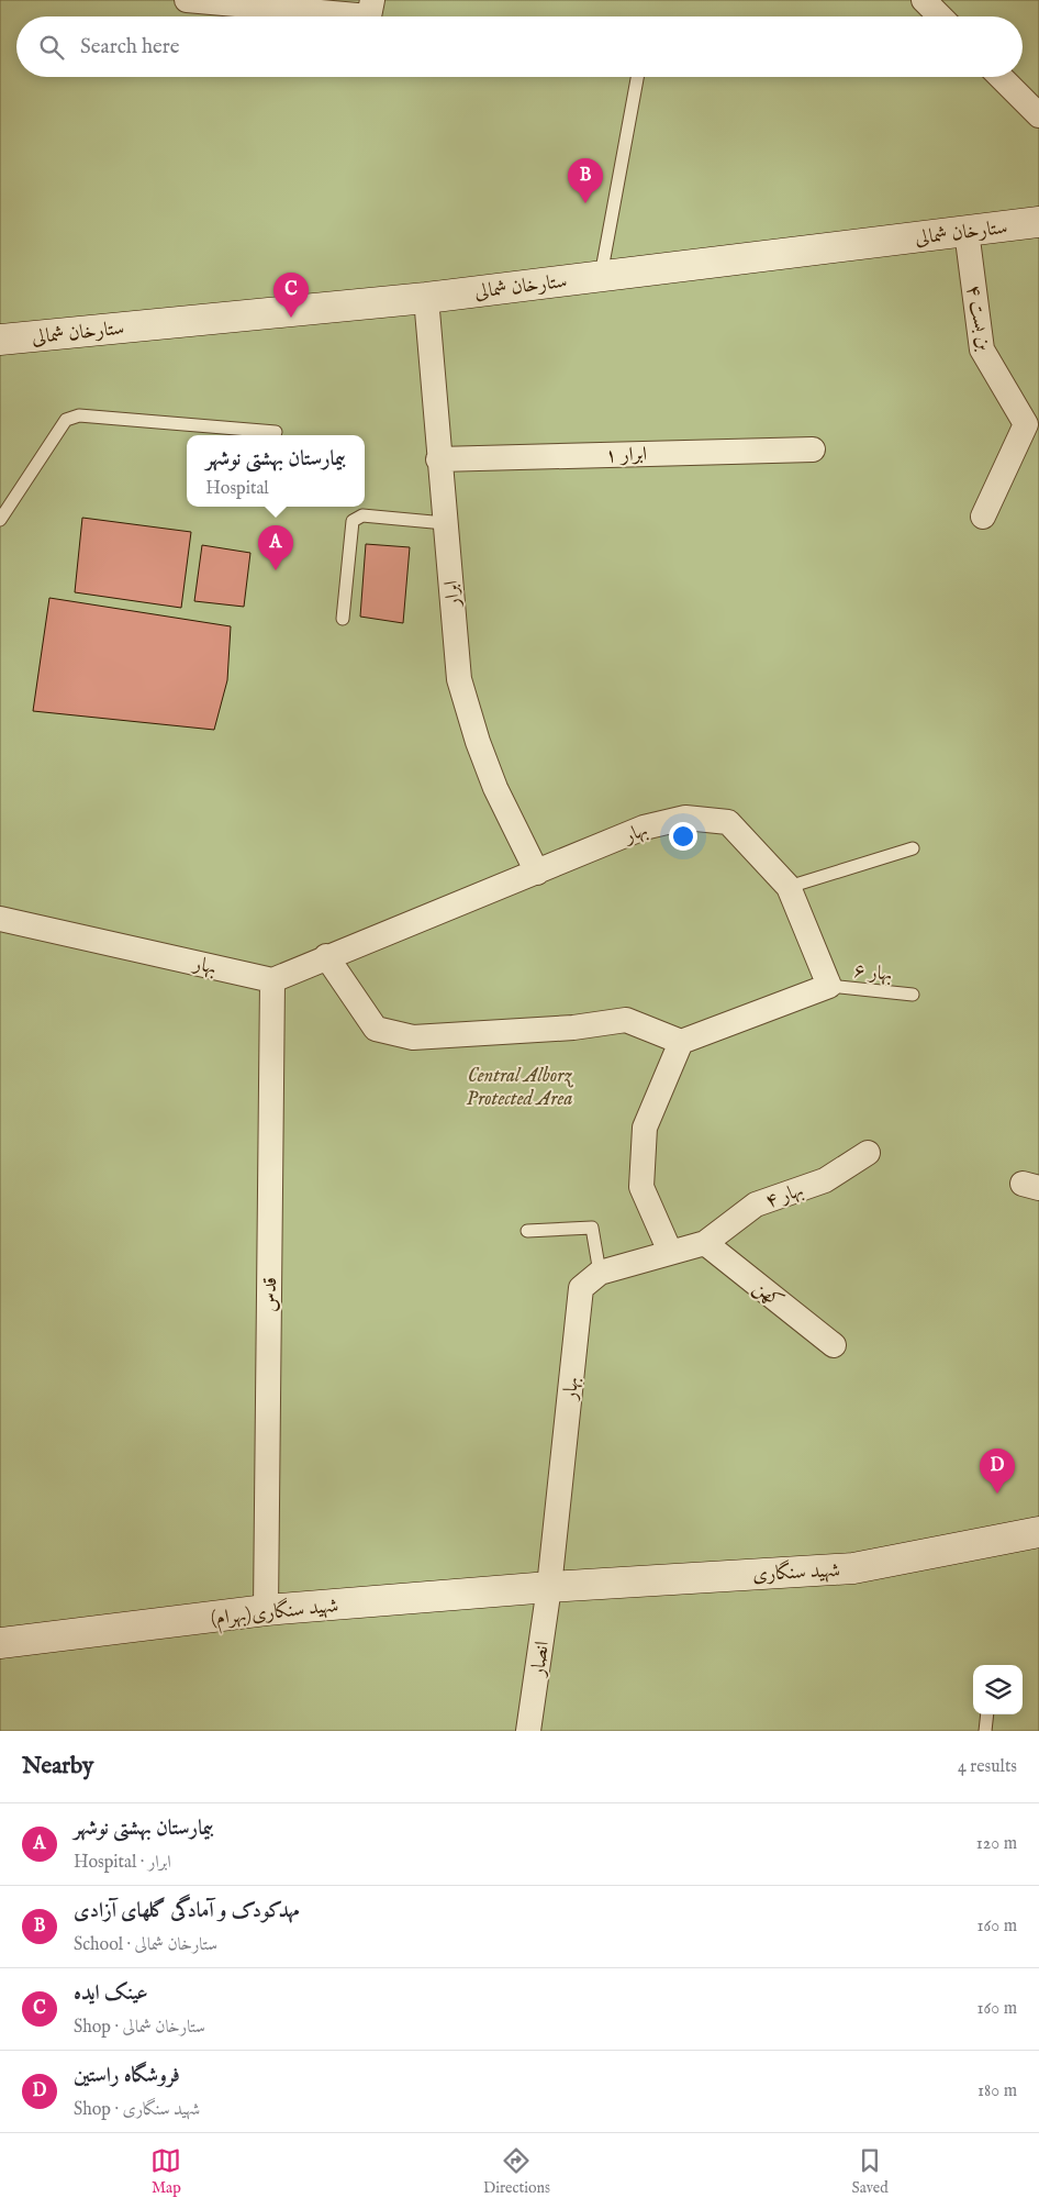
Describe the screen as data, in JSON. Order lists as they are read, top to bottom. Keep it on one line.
{"streets":{"main road":["ستارخان شمالی","شهید سنگاری","شهید سنگاری(بهرام)"],"street":["بن بست ۴","ابرار ۱","ابرار","بهار","بهار ۴","کهن","قدس","انصار"],"lane":["بهار ۶"]},"crossings":[["ستارخان شمالی","بن بست ۴"],["ستارخان شمالی","ابرار"],["ابرار ۱","ابرار"],["ابرار","بهار"],["بهار","بهار ۶"],["بهار","بهار ۴"],["بهار","کهن"],["بهار","قدس"],["بهار","شهید سنگاری"],["بهار","شهید سنگاری(بهرام)"],["بهار","انصار"],["بهار ۴","کهن"],["قدس","شهید سنگاری(بهرام)"],["شهید سنگاری","شهید سنگاری(بهرام)"],["شهید سنگاری","انصار"],["شهید سنگاری(بهرام)","انصار"]],"parks":["Central Alborz Protected Area"],"page":{"search":"Search here","pins":["B","C","A","D"],"popup":["بیمارستان بهشتی نوشهر","Hospital"],"heading":["Nearby","4 results"],"list":[{"mark":"A","name":"بیمارستان بهشتی نوشهر","note":"Hospital · ابرار","value":"120 m"},{"mark":"B","name":"مهدکودک و آمادگی گلهای آزادی","note":"School · ستارخان شمالی","value":"160 m"},{"mark":"C","name":"عینک ایده","note":"Shop · ستارخان شمالی","value":"160 m"},{"mark":"D","name":"فروشگاه راستین","note":"Shop · شهید سنگاری","value":"180 m"}],"nav":["Map","Directions","Saved"]}}
